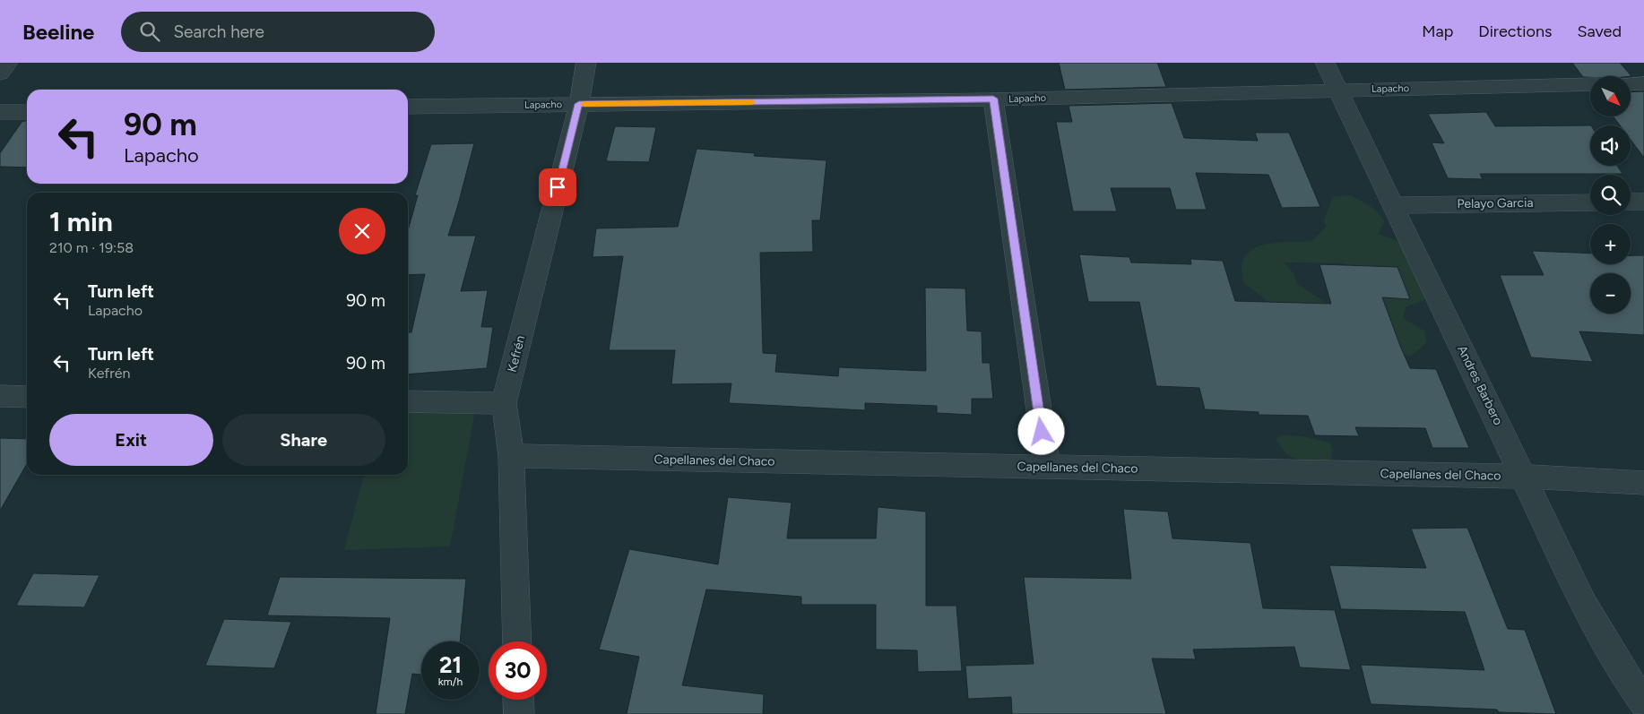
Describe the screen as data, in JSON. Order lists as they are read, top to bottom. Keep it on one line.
{"streets":{"street":["Lapacho","Pelayo Garcia","Kefrén","Andres Barbero","Capellanes del Chaco"]},"crossings":[["Lapacho","Kefrén"],["Lapacho","Andres Barbero"],["Pelayo Garcia","Andres Barbero"],["Kefrén","Capellanes del Chaco"],["Andres Barbero","Capellanes del Chaco"]],"north":"bottom right","page":{"header":"Beeline","search":"Search here","nav":["Map","Directions","Saved"],"map_buttons":["+","−"],"turn":["90 m","Lapacho"],"heading":["1 min","210 m · 19:58"],"list":[{"name":"Turn left","note":"Lapacho","value":"90 m"},{"name":"Turn left","note":"Kefrén","value":"90 m"}],"buttons":["Exit","Share"],"speed":"21 km/h","limit":"30"}}
